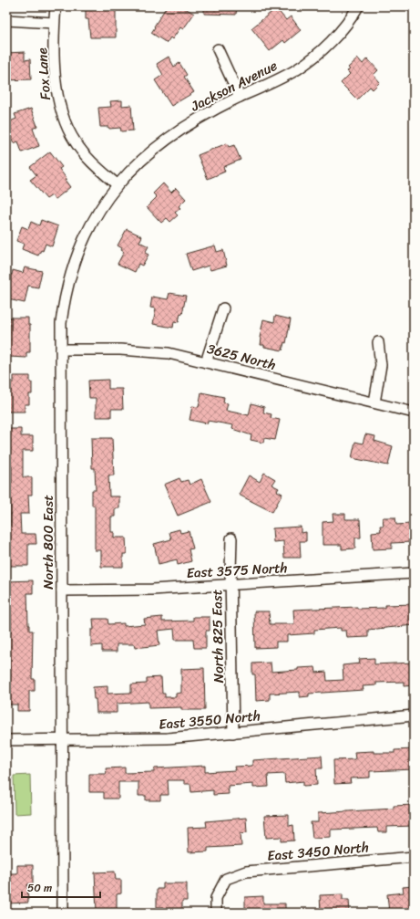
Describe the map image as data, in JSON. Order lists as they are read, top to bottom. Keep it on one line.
{"streets":{"street":["Fox Lane","Jackson Avenue","3625 North","North 800 East","East 3575 North","North 825 East","East 3550 North","East 3450 North"]},"crossings":[["Fox Lane","Jackson Avenue"],["Fox Lane","North 800 East"],["Jackson Avenue","North 800 East"],["3625 North","North 800 East"],["North 800 East","East 3575 North"],["North 800 East","East 3550 North"],["East 3575 North","North 825 East"],["North 825 East","East 3550 North"]],"scale_bar":"50 m"}
